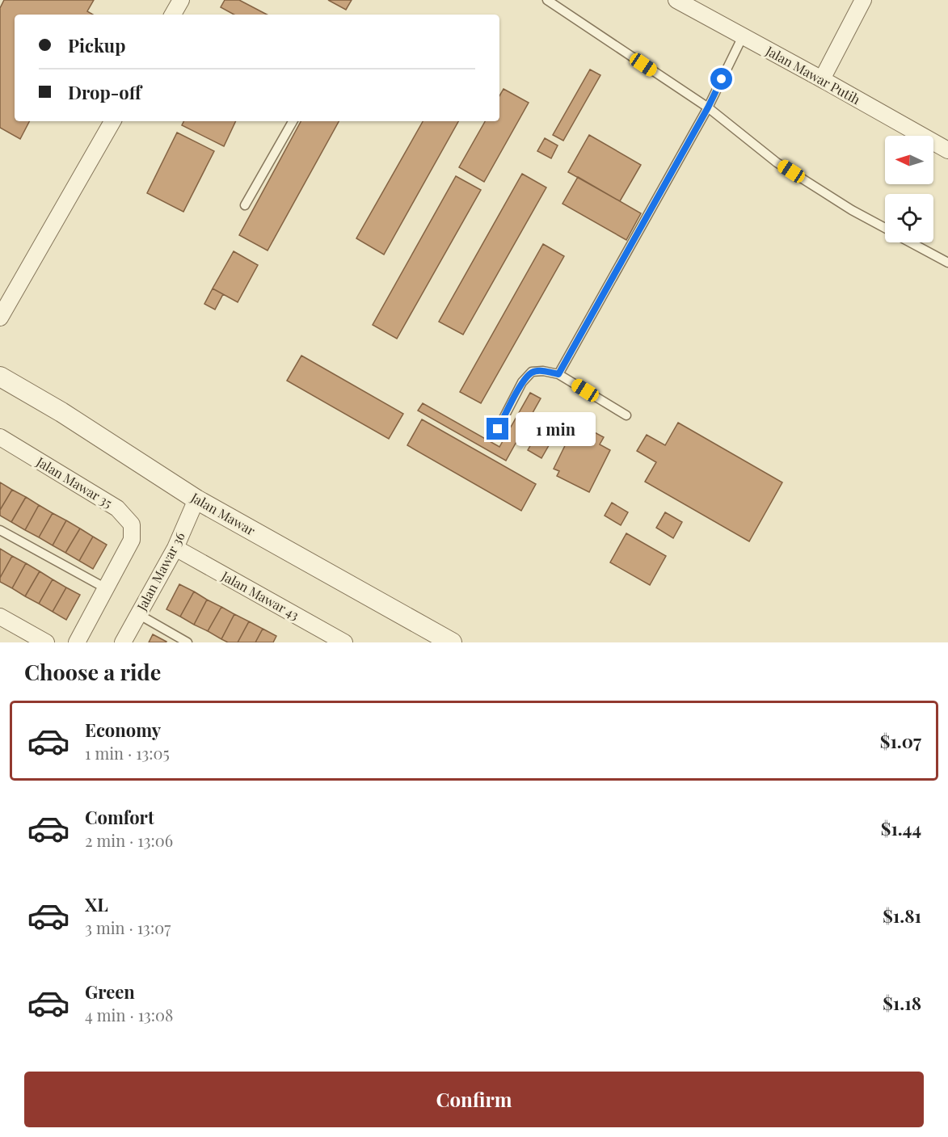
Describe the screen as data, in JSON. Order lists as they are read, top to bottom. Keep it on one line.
{"streets":{"street":["Jalan Mawar Putih","Jalan Mawar 35","Jalan Mawar","Jalan Mawar 36","Jalan Mawar 43"]},"crossings":[["Jalan Mawar","Jalan Mawar 36"],["Jalan Mawar 36","Jalan Mawar 43"]],"north":"left","page":{"banner":["Pickup","Drop-off"],"bubble":"1 min","heading":"Choose a ride","list":[{"name":"Economy","note":"1 min · 13:05","value":"$1.07"},{"name":"Comfort","note":"2 min · 13:06","value":"$1.44"},{"name":"XL","note":"3 min · 13:07","value":"$1.81"},{"name":"Green","note":"4 min · 13:08","value":"$1.18"}],"buttons":"Confirm"}}
